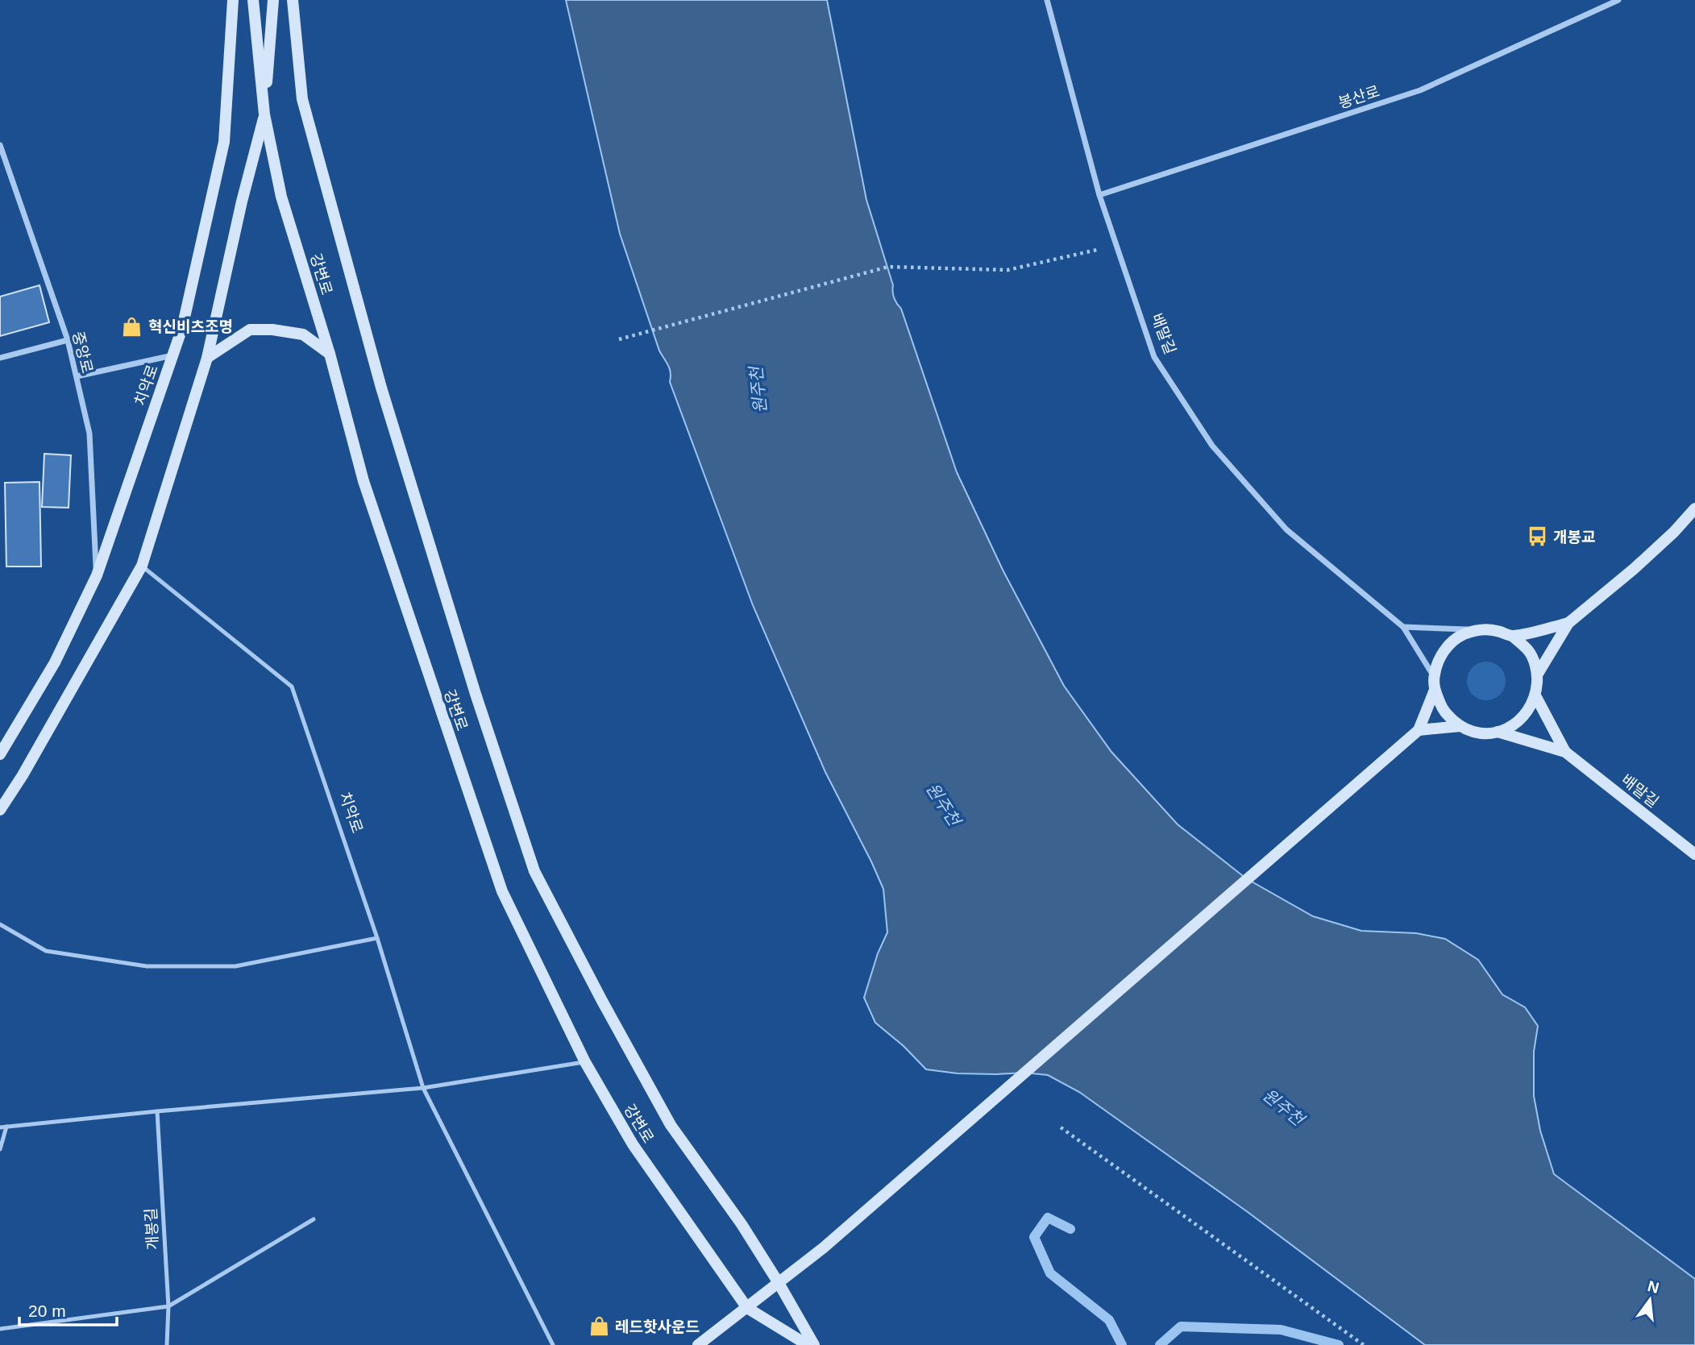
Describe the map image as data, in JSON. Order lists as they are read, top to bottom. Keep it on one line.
{"streets":{"street":["봉산로","강변로","배말길","중앙로","치악로"],"lane":["개봉길"]},"crossings":[["봉산로","배말길"],["중앙로","치악로"]],"water":["원주천"],"places":{"shop":["혁신비츠조명","레드핫사운드"],"bus stop":["개봉교"]},"scale_bar":"20 m","north":"top"}
